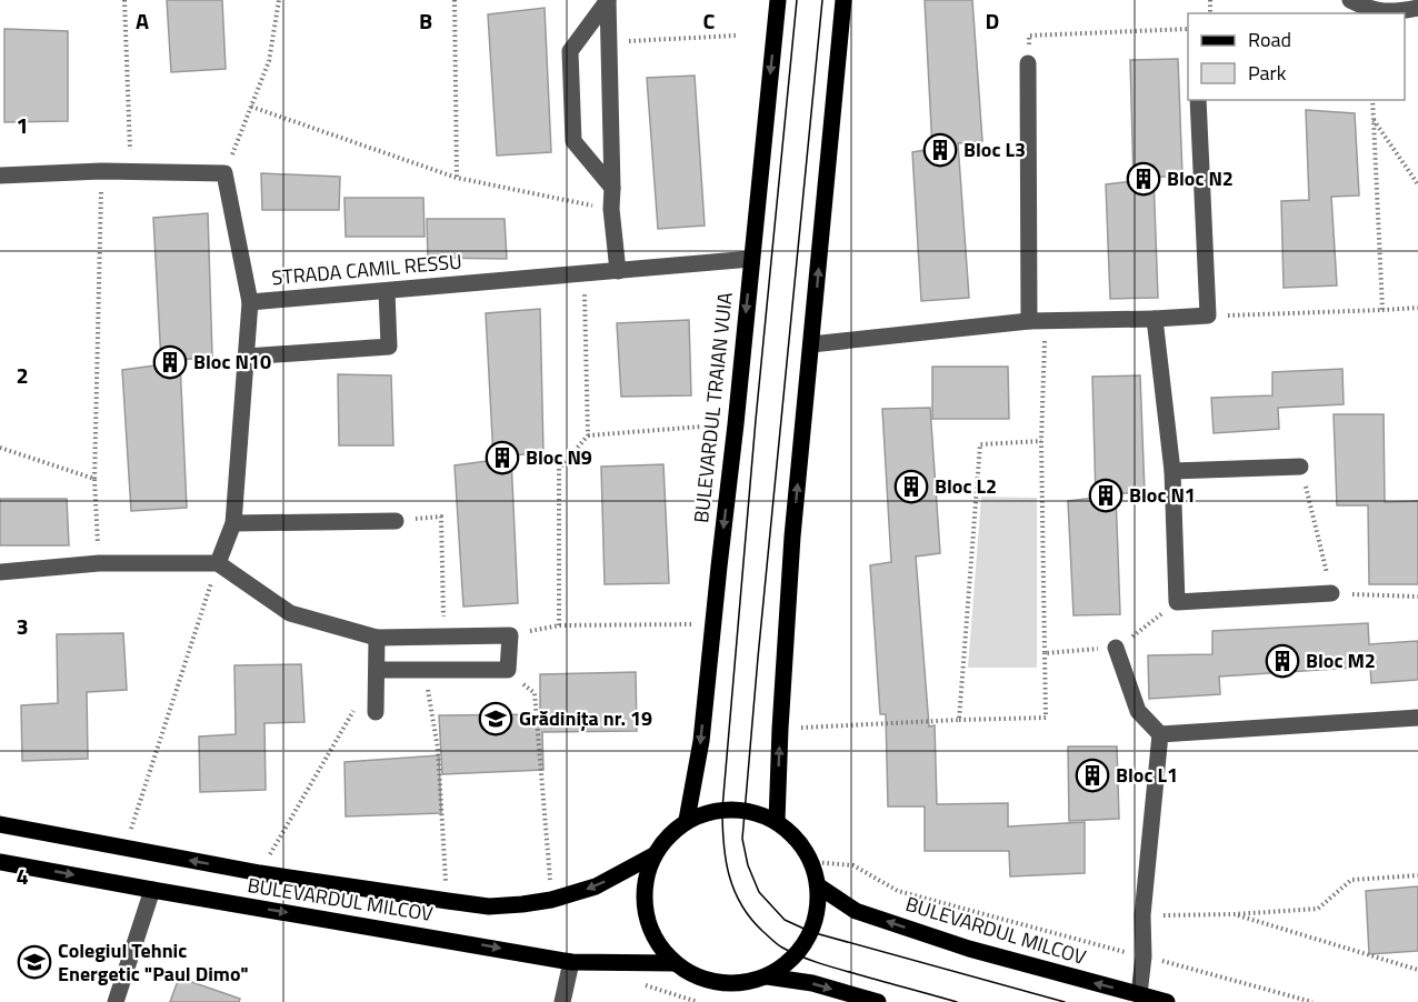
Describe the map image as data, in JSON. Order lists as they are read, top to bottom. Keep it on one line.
{"streets":{"main road":["BULEVARDUL TRAIAN VUIA","BULEVARDUL MILCOV"],"street":["STRADA CAMIL RESSU"]},"crossings":[["STRADA CAMIL RESSU","BULEVARDUL TRAIAN VUIA"],["BULEVARDUL TRAIAN VUIA","BULEVARDUL MILCOV"]],"places":{"building":["Bloc L3","Bloc N2","Bloc N10","Bloc N9","Bloc L2","Bloc N1","Bloc M2","Bloc L1"],"school or university":["Grădinița nr. 19","Colegiul Tehnic Energetic \"Paul Dimo\""]},"legend":["Road","Park"],"grid":{"columns":["A","B","C","D"],"rows":["1","2","3","4"]}}
